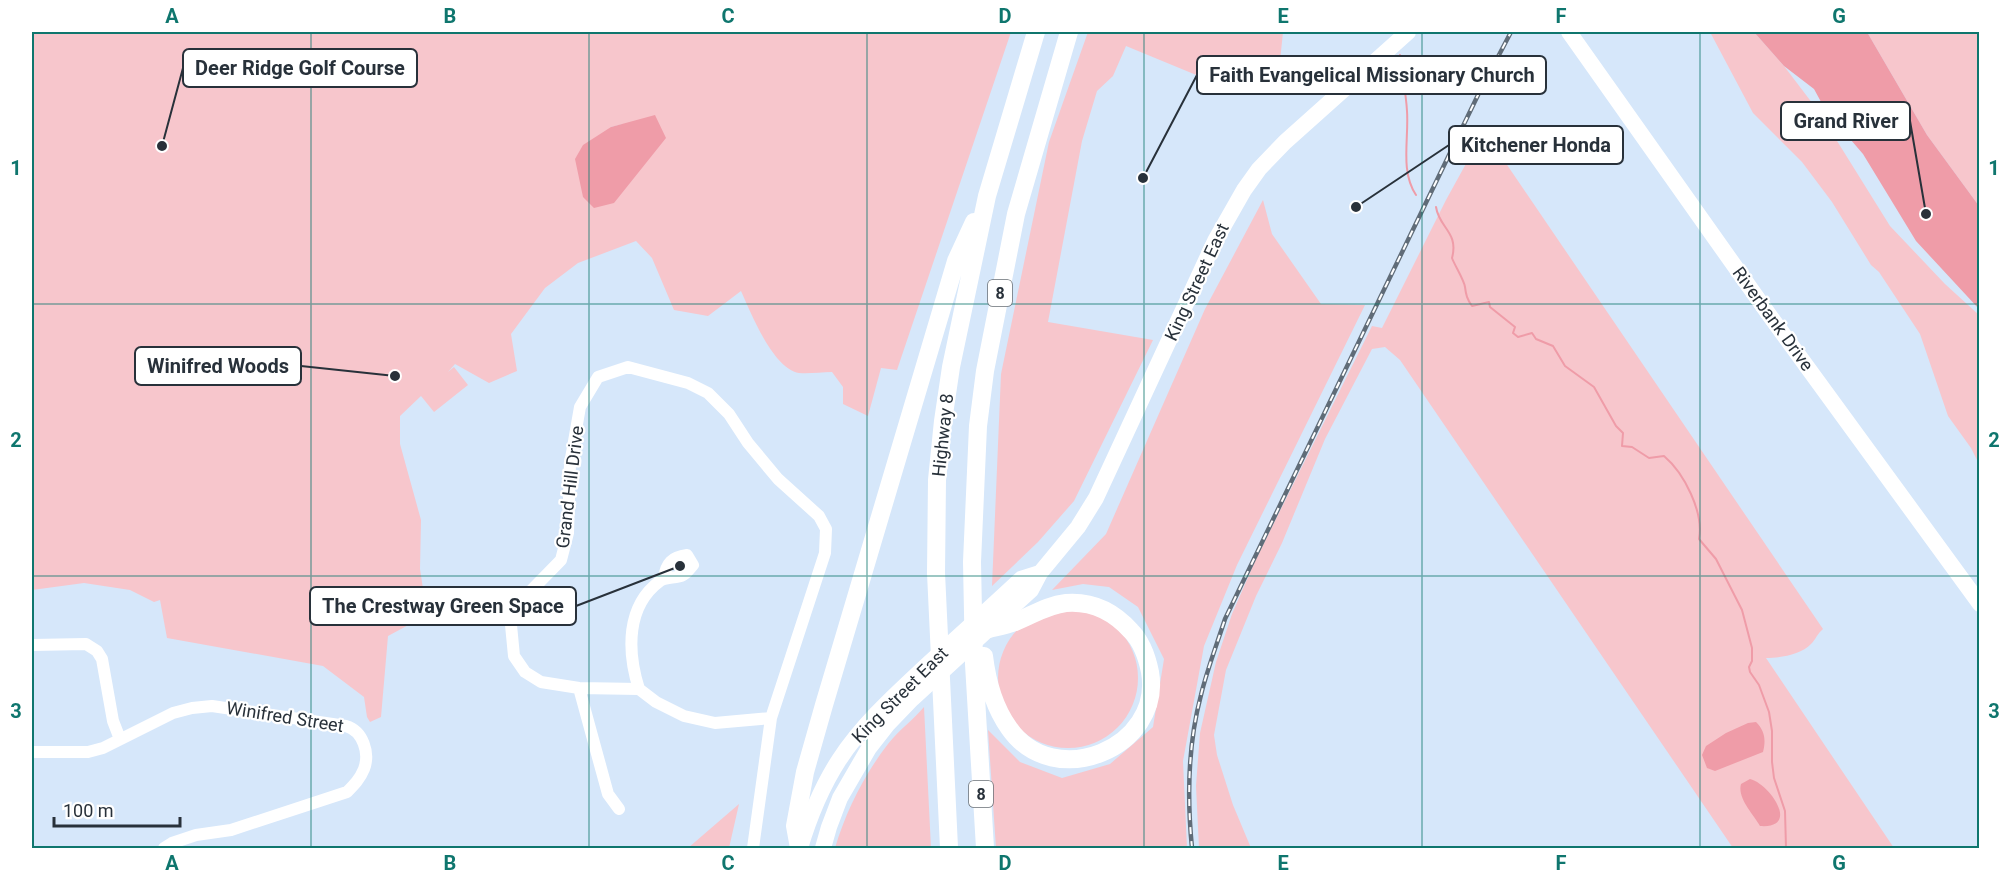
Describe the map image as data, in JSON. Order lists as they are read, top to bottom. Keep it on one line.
{"streets":{"highway":["8","Highway 8"],"main road":["King Street East","Riverbank Drive"],"street":["Grand Hill Drive","Winifred Street"]},"places":["Deer Ridge Golf Course","Faith Evangelical Missionary Church","Kitchener Honda","Grand River","Winifred Woods","The Crestway Green Space"],"scale_bar":"100 m","grid":{"columns":["A","B","C","D","E","F","G"],"rows":["1","2","3"]}}
